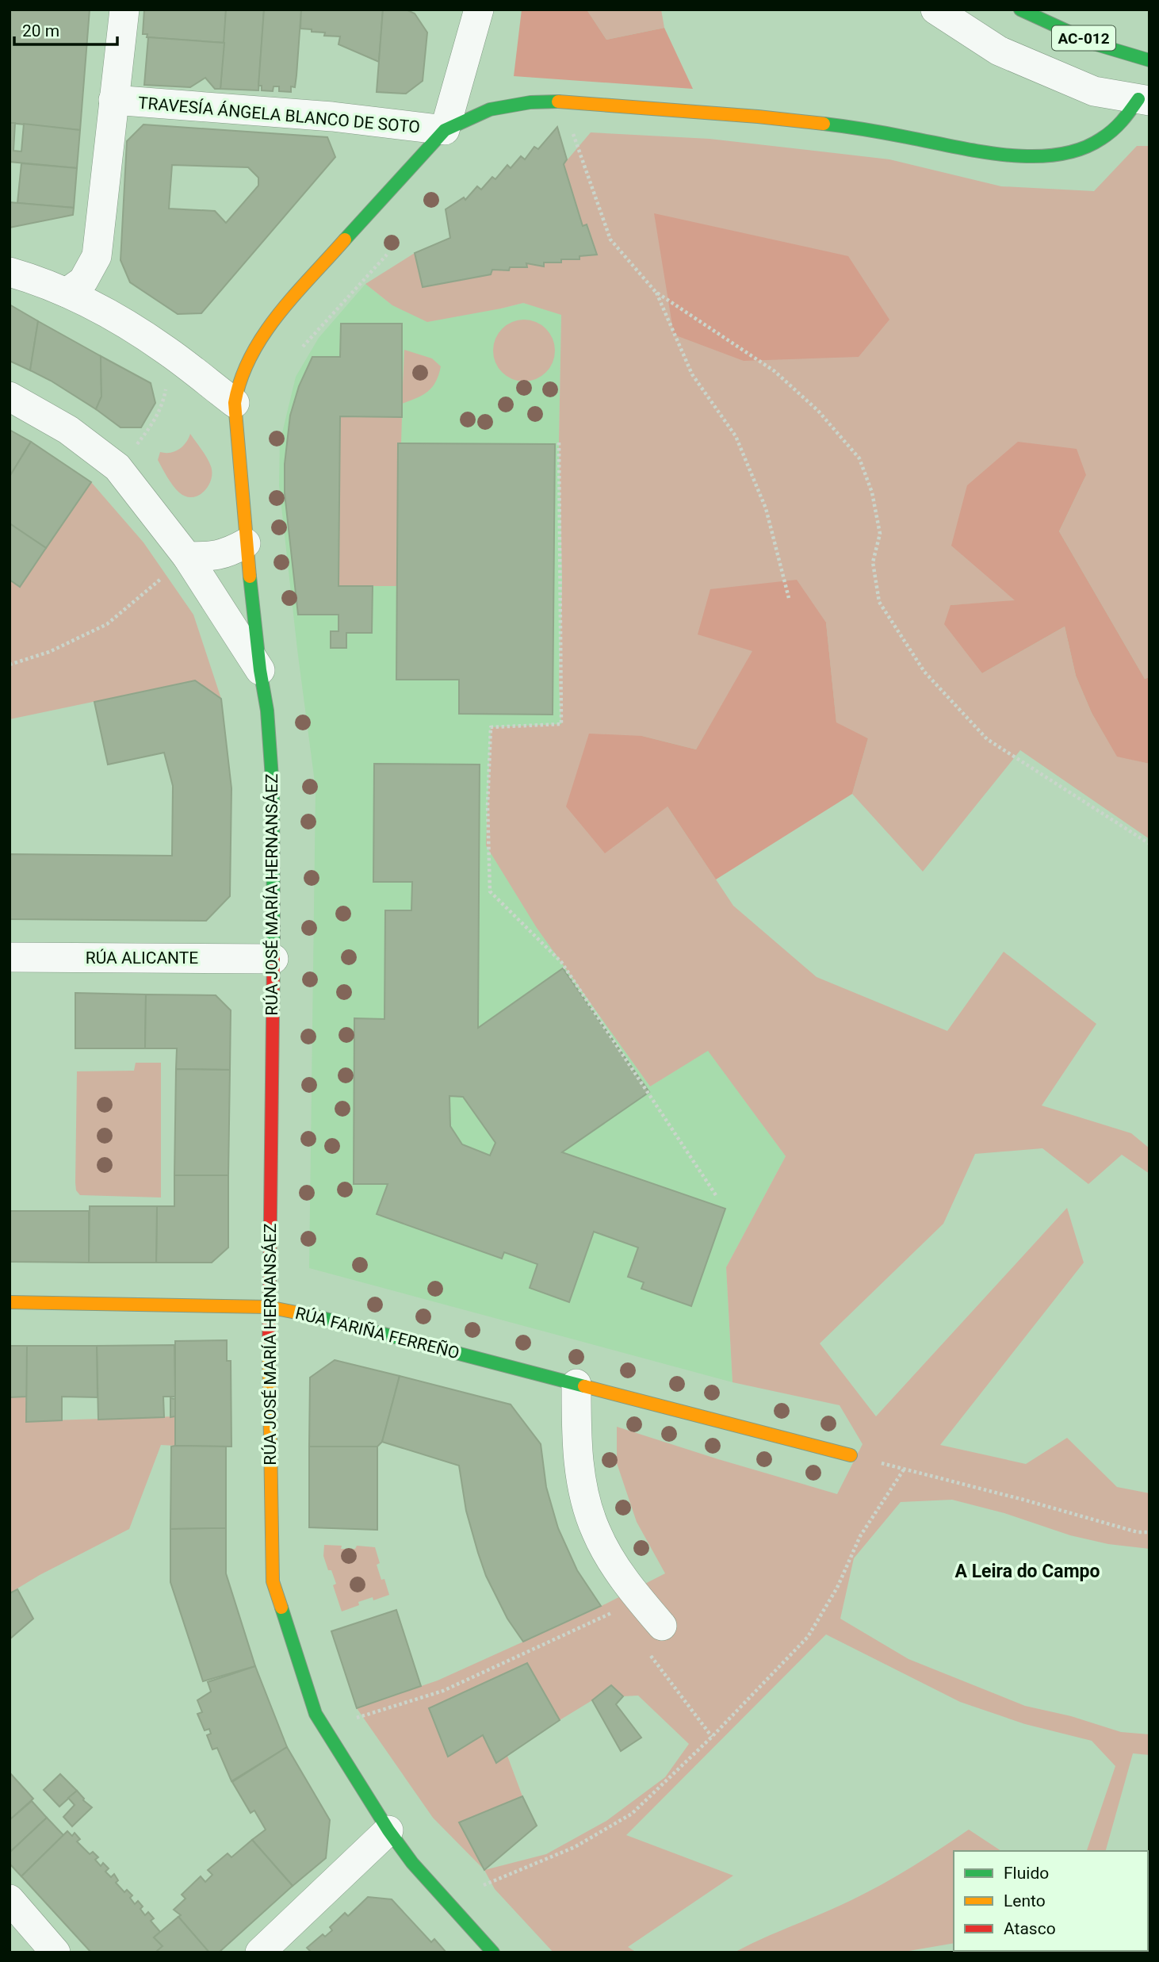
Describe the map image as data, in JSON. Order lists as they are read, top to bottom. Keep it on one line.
{"streets":{"street":["AC-012","TRAVESÍA ÁNGELA BLANCO DE SOTO","RÚA JOSÉ MARÍA HERNANSÁEZ","RÚA ALICANTE","RÚA FARIÑA FERREÑO"]},"crossings":[["TRAVESÍA ÁNGELA BLANCO DE SOTO","RÚA JOSÉ MARÍA HERNANSÁEZ"],["RÚA JOSÉ MARÍA HERNANSÁEZ","RÚA ALICANTE"],["RÚA JOSÉ MARÍA HERNANSÁEZ","RÚA FARIÑA FERREÑO"]],"districts":["A Leira do Campo"],"legend":["Fluido","Lento","Atasco"],"scale_bar":"20 m"}
